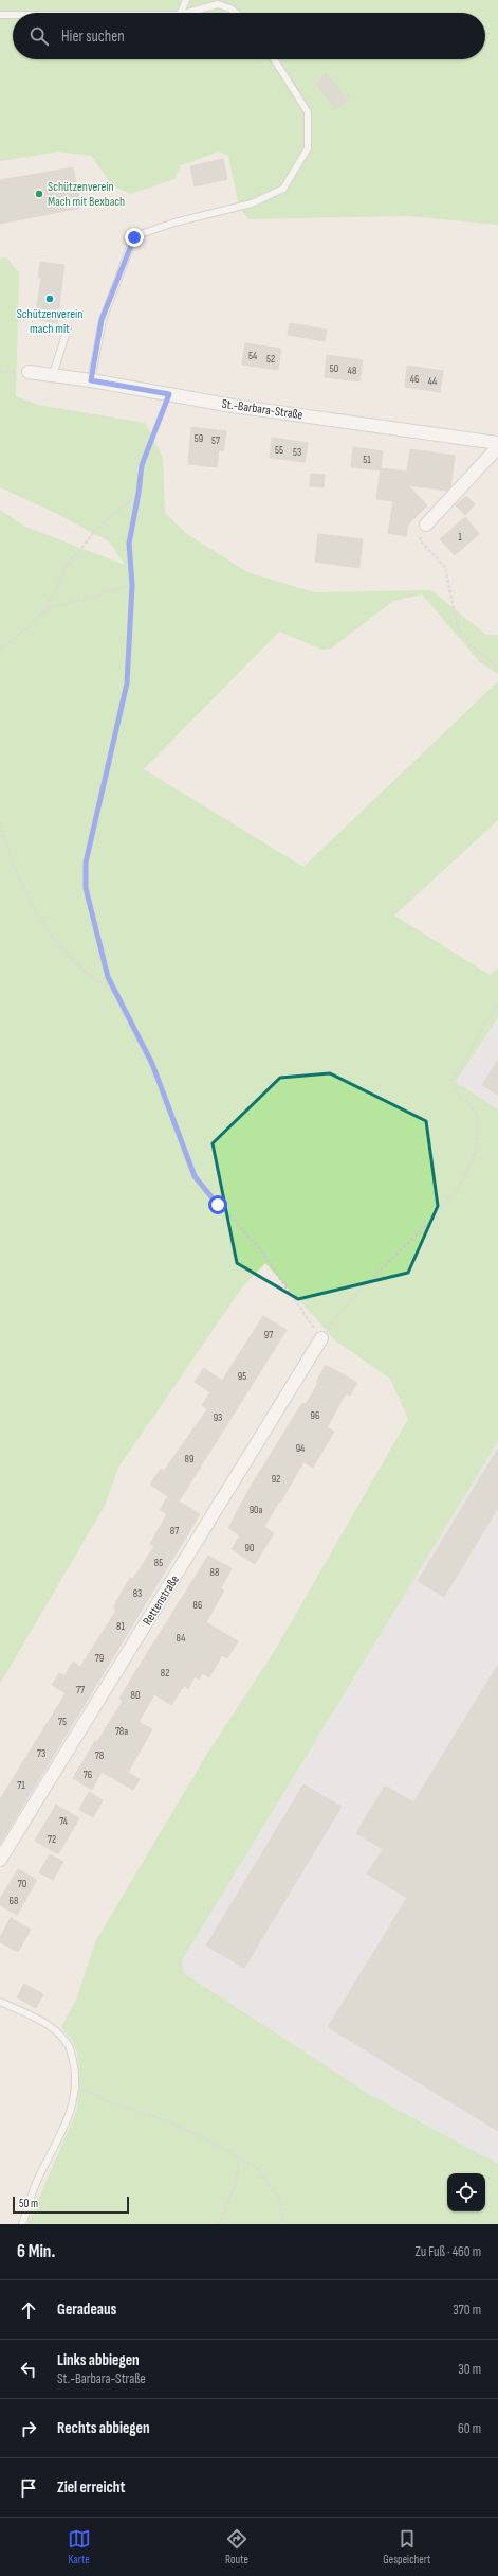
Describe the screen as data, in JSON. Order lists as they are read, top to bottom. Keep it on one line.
{"streets":{"street":["St.-Barbara-Straße","Rettenstraße"]},"places":["Schützenverein Mach mit Bexbach","Schützenverein mach mit"],"house_numbers":["54","52","50","48","46","44","59","57","55","53","51","1","97","95","96","93","94","89","92","90a","87","90","85","88","83","86","81","84","79","82","77","80","75","78a","73","78","76","71","74","72","70","68"],"scale_bar":"50 m","page":{"search":"Hier suchen","scale":"50 m","heading":["6 Min.","Zu Fuß · 460 m"],"list":[["Geradeaus","370 m"],["Links abbiegen","St.-Barbara-Straße","30 m"],["Rechts abbiegen","60 m"],"Ziel erreicht"],"nav":["Karte","Route","Gespeichert"]}}
